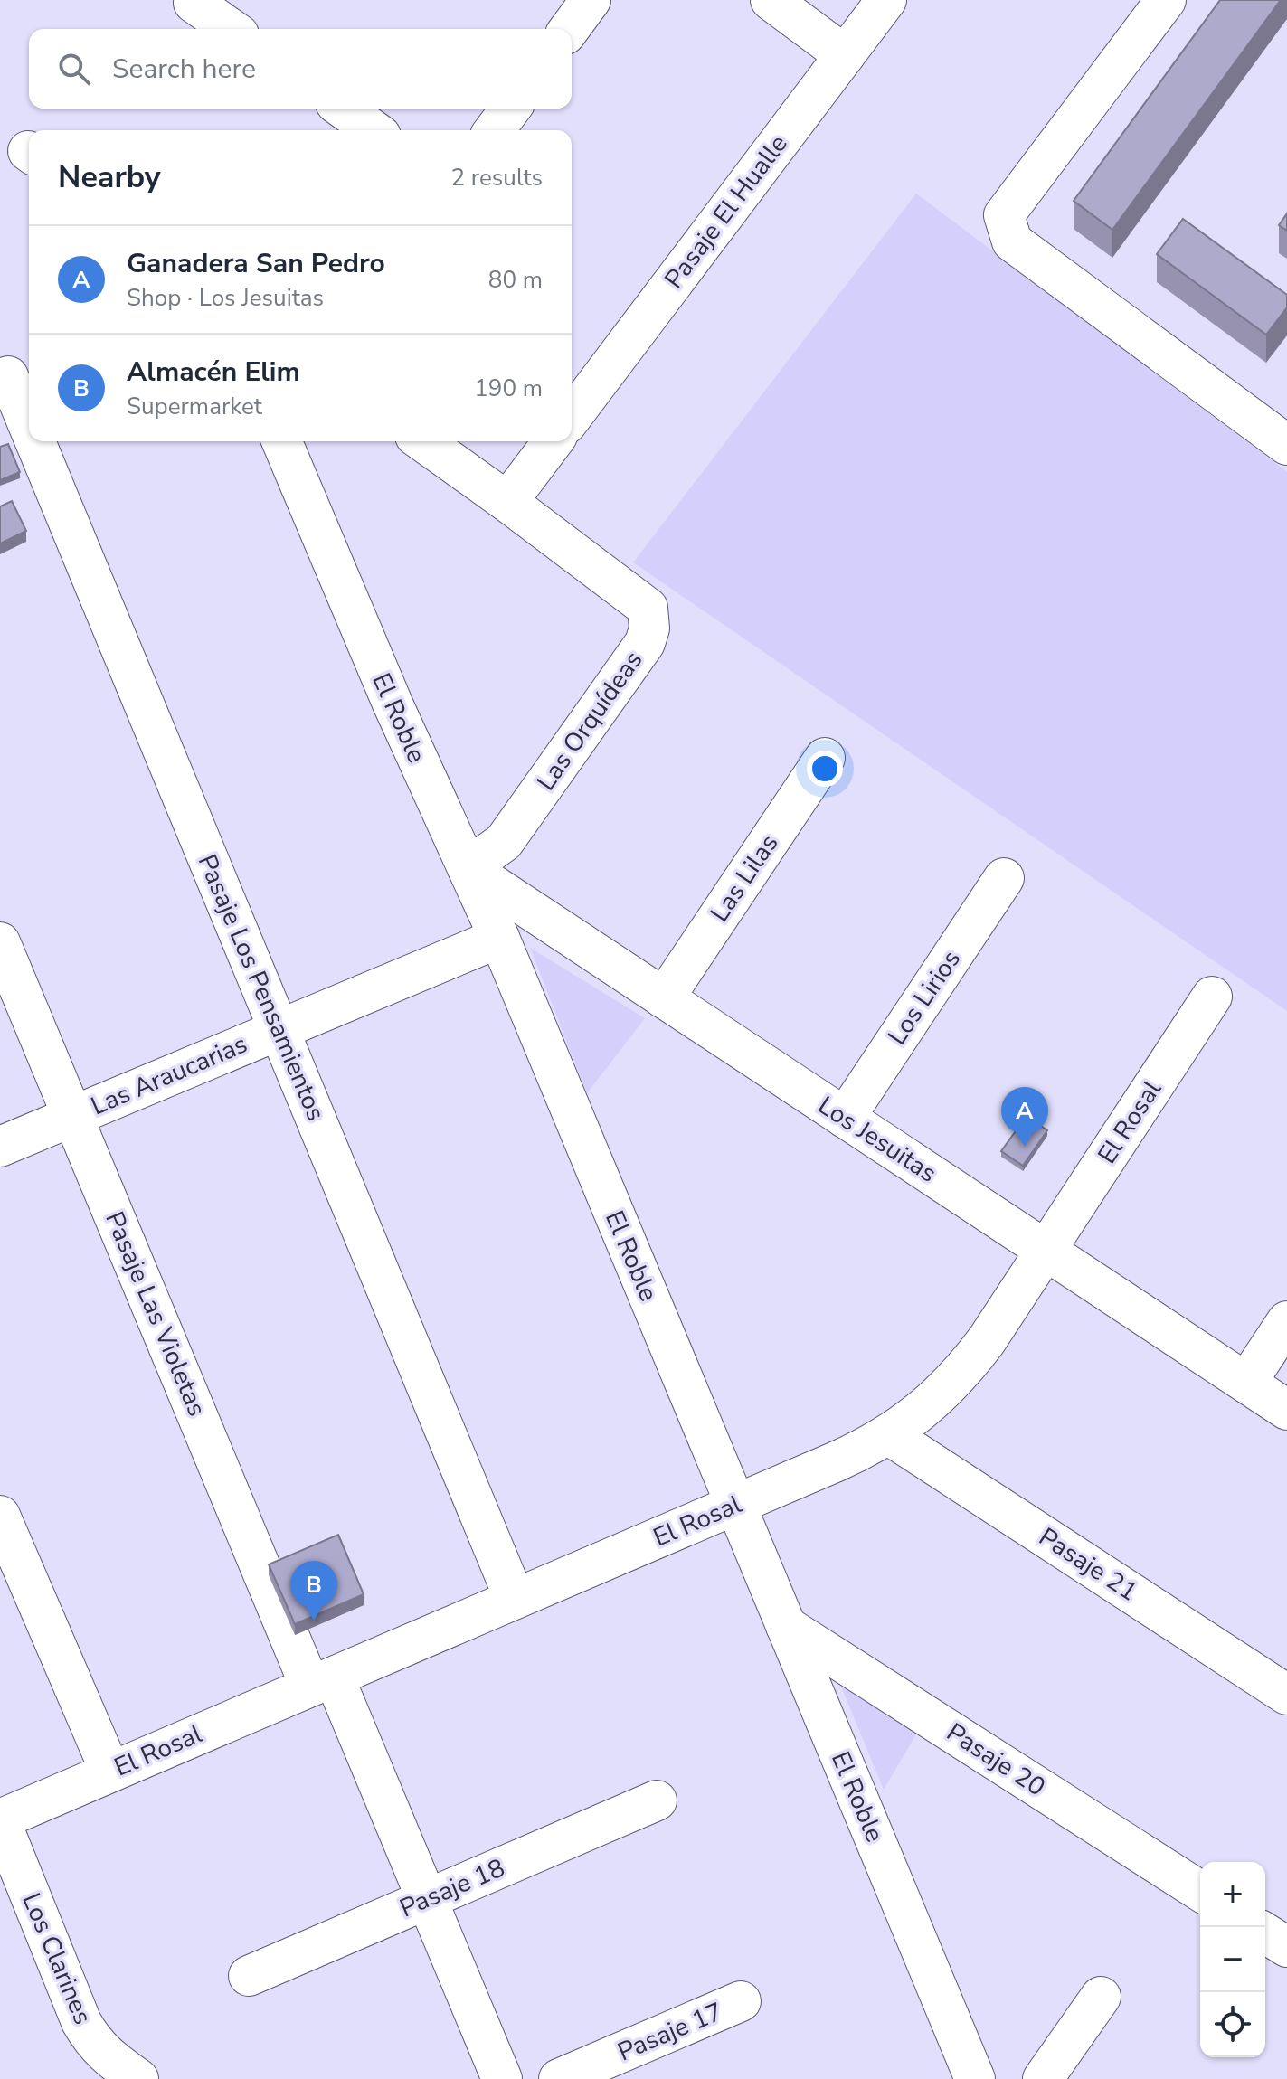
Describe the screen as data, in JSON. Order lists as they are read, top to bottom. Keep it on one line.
{"streets":{"street":["Pasaje El Hualle","El Roble","Las Orquídeas","Las Lilas","Pasaje Los Pensamientos","Los Lirios","Las Araucarias","El Rosal","Los Jesuitas","Pasaje Las Violetas","Pasaje 21","Pasaje 20","Pasaje 18","Los Clarines","Pasaje 17"]},"crossings":[["El Roble","Las Orquídeas"],["El Roble","Las Araucarias"],["El Roble","El Rosal"],["El Roble","Los Jesuitas"],["El Roble","Pasaje 20"],["Las Orquídeas","Los Jesuitas"],["Las Lilas","Los Jesuitas"],["Pasaje Los Pensamientos","Las Araucarias"],["Pasaje Los Pensamientos","El Rosal"],["Los Lirios","Los Jesuitas"],["Las Araucarias","Pasaje Las Violetas"],["El Rosal","Los Jesuitas"],["El Rosal","Pasaje Las Violetas"],["El Rosal","Pasaje 21"],["El Rosal","Los Clarines"],["Pasaje Las Violetas","Pasaje 18"]],"page":{"search":"Search here","heading":["Nearby","2 results"],"list":[{"mark":"A","name":"Ganadera San Pedro","note":"Shop · Los Jesuitas","value":"80 m"},{"mark":"B","name":"Almacén Elim","note":"Supermarket","value":"190 m"}],"pins":["A","B"],"map_buttons":["+","−"]}}
